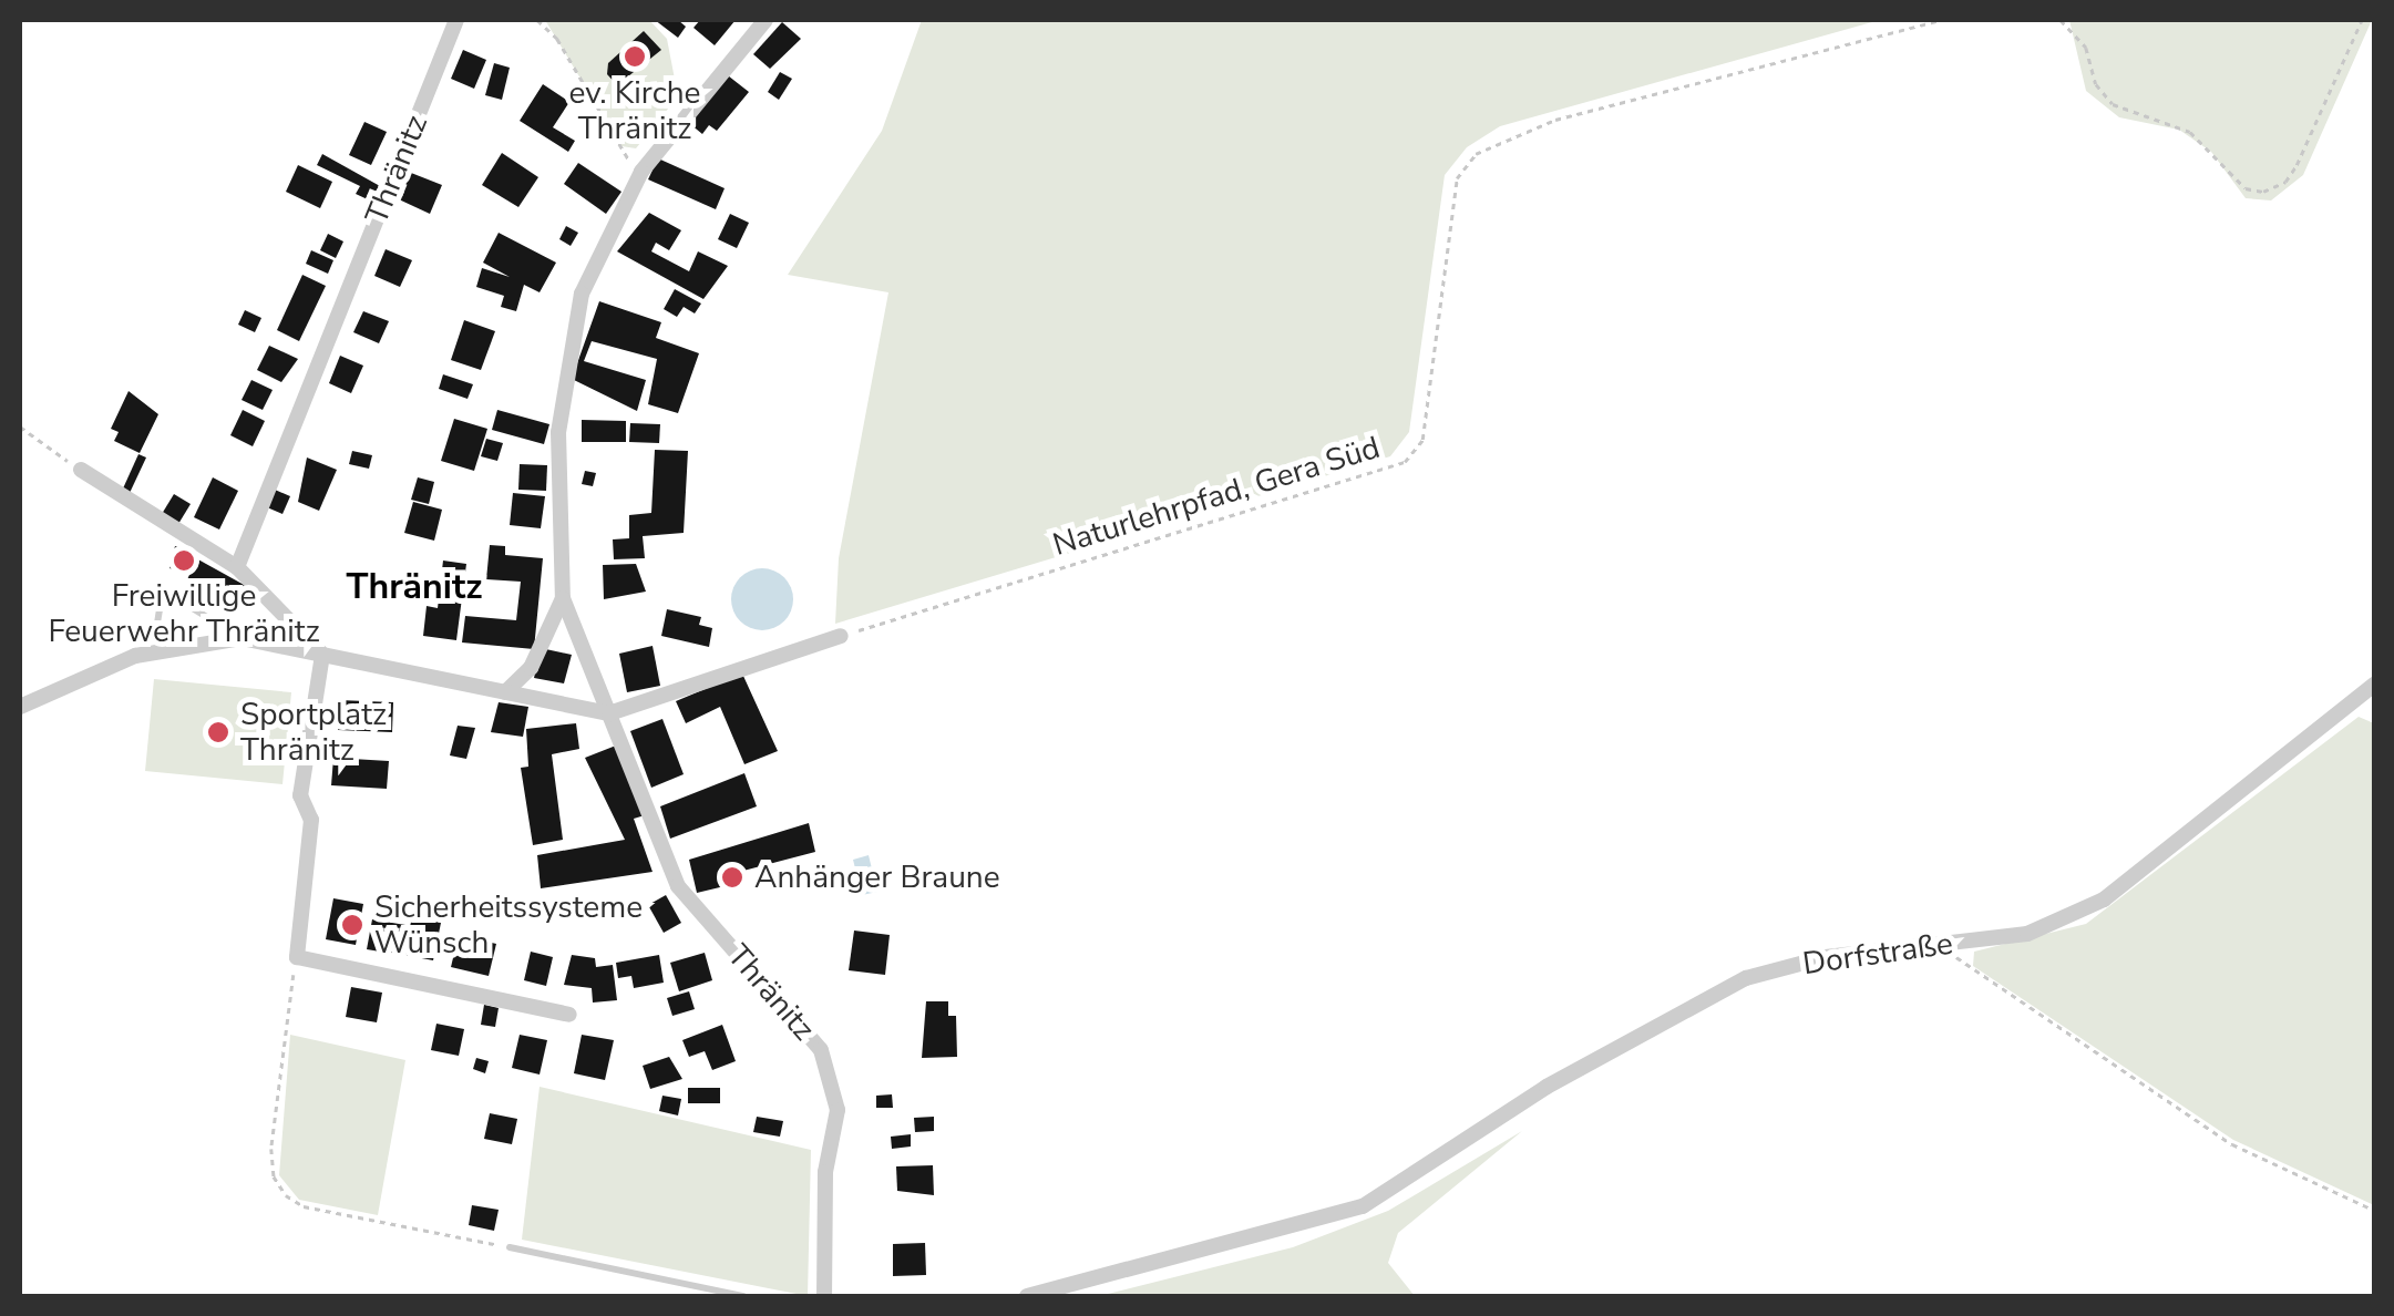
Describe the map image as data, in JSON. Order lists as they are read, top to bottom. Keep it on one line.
{"streets":{"street":["Thränitz","Dorfstraße"],"path":["Naturlehrpfad, Gera Süd"]},"districts":["Thränitz"],"places":["ev. Kirche Thränitz","Freiwillige Feuerwehr Thränitz","Sportplatz Thränitz","Anhänger Braune","Sicherheitssysteme Wünsch"]}
